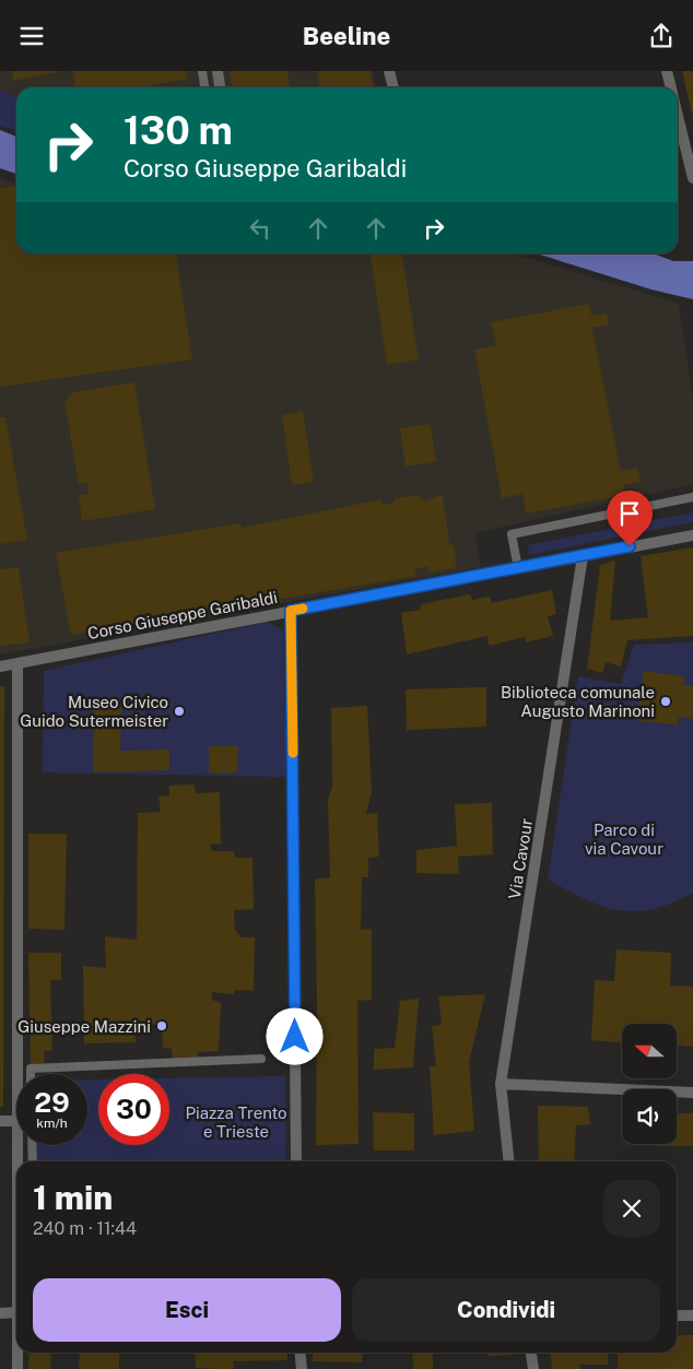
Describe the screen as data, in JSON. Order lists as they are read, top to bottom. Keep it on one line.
{"streets":{"street":["Corso Giuseppe Garibaldi","Via Cavour"]},"crossings":[["Corso Giuseppe Garibaldi","Via Cavour"]],"parks":["Parco di via Cavour","Piazza Trento e Trieste"],"places":["Biblioteca comunale Augusto Marinoni","Museo Civico Guido Sutermeister","Giuseppe Mazzini"],"north":"left","page":{"header":"Beeline","turn":["130 m","Corso Giuseppe Garibaldi"],"speed":"29 km/h","limit":"30","heading":["1 min","240 m · 11:44"],"buttons":["Esci","Condividi"]}}
